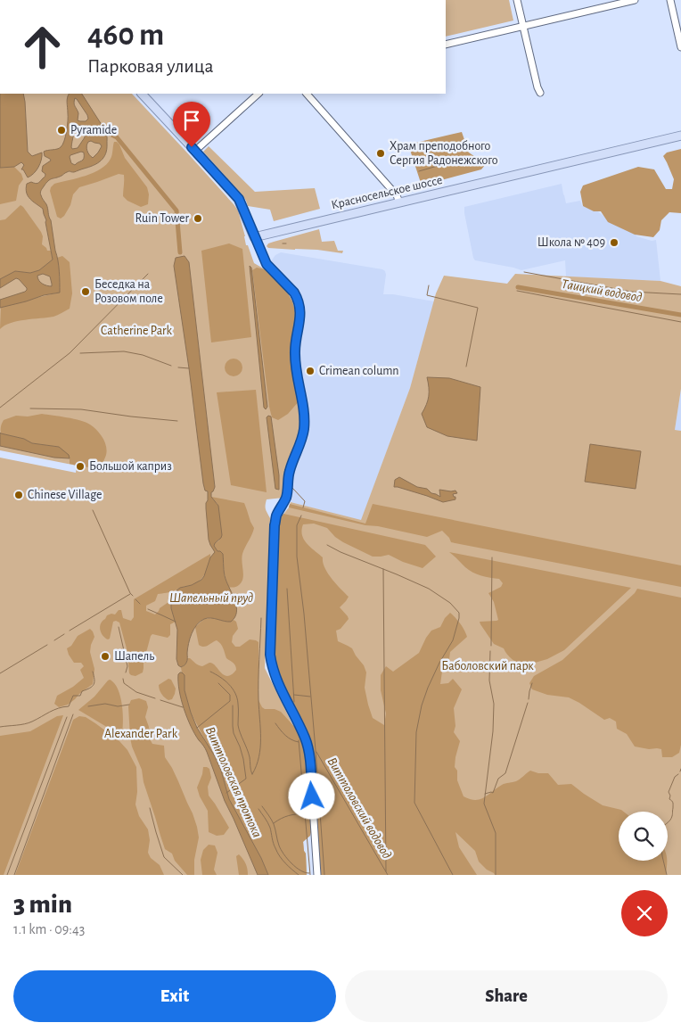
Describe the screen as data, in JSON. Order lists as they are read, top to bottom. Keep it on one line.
{"streets":{"main road":["Красносельское шоссе"]},"water":["Таицкий водовод","Шапельный пруд","Виттоловская протока","Виттоловский водовод"],"parks":["Catherine Park","Баболовский парк","Alexander Park"],"places":["Pyramide","Храм преподобного Сергия Радонежского","Ruin Tower","Школа № 409","Беседка на Розовом поле","Crimean column","Большой каприз","Chinese Village","Шапель"],"page":{"turn":["460 m","Парковая улица"],"heading":["3 min","1.1 km · 09:43"],"buttons":["Exit","Share"]}}
